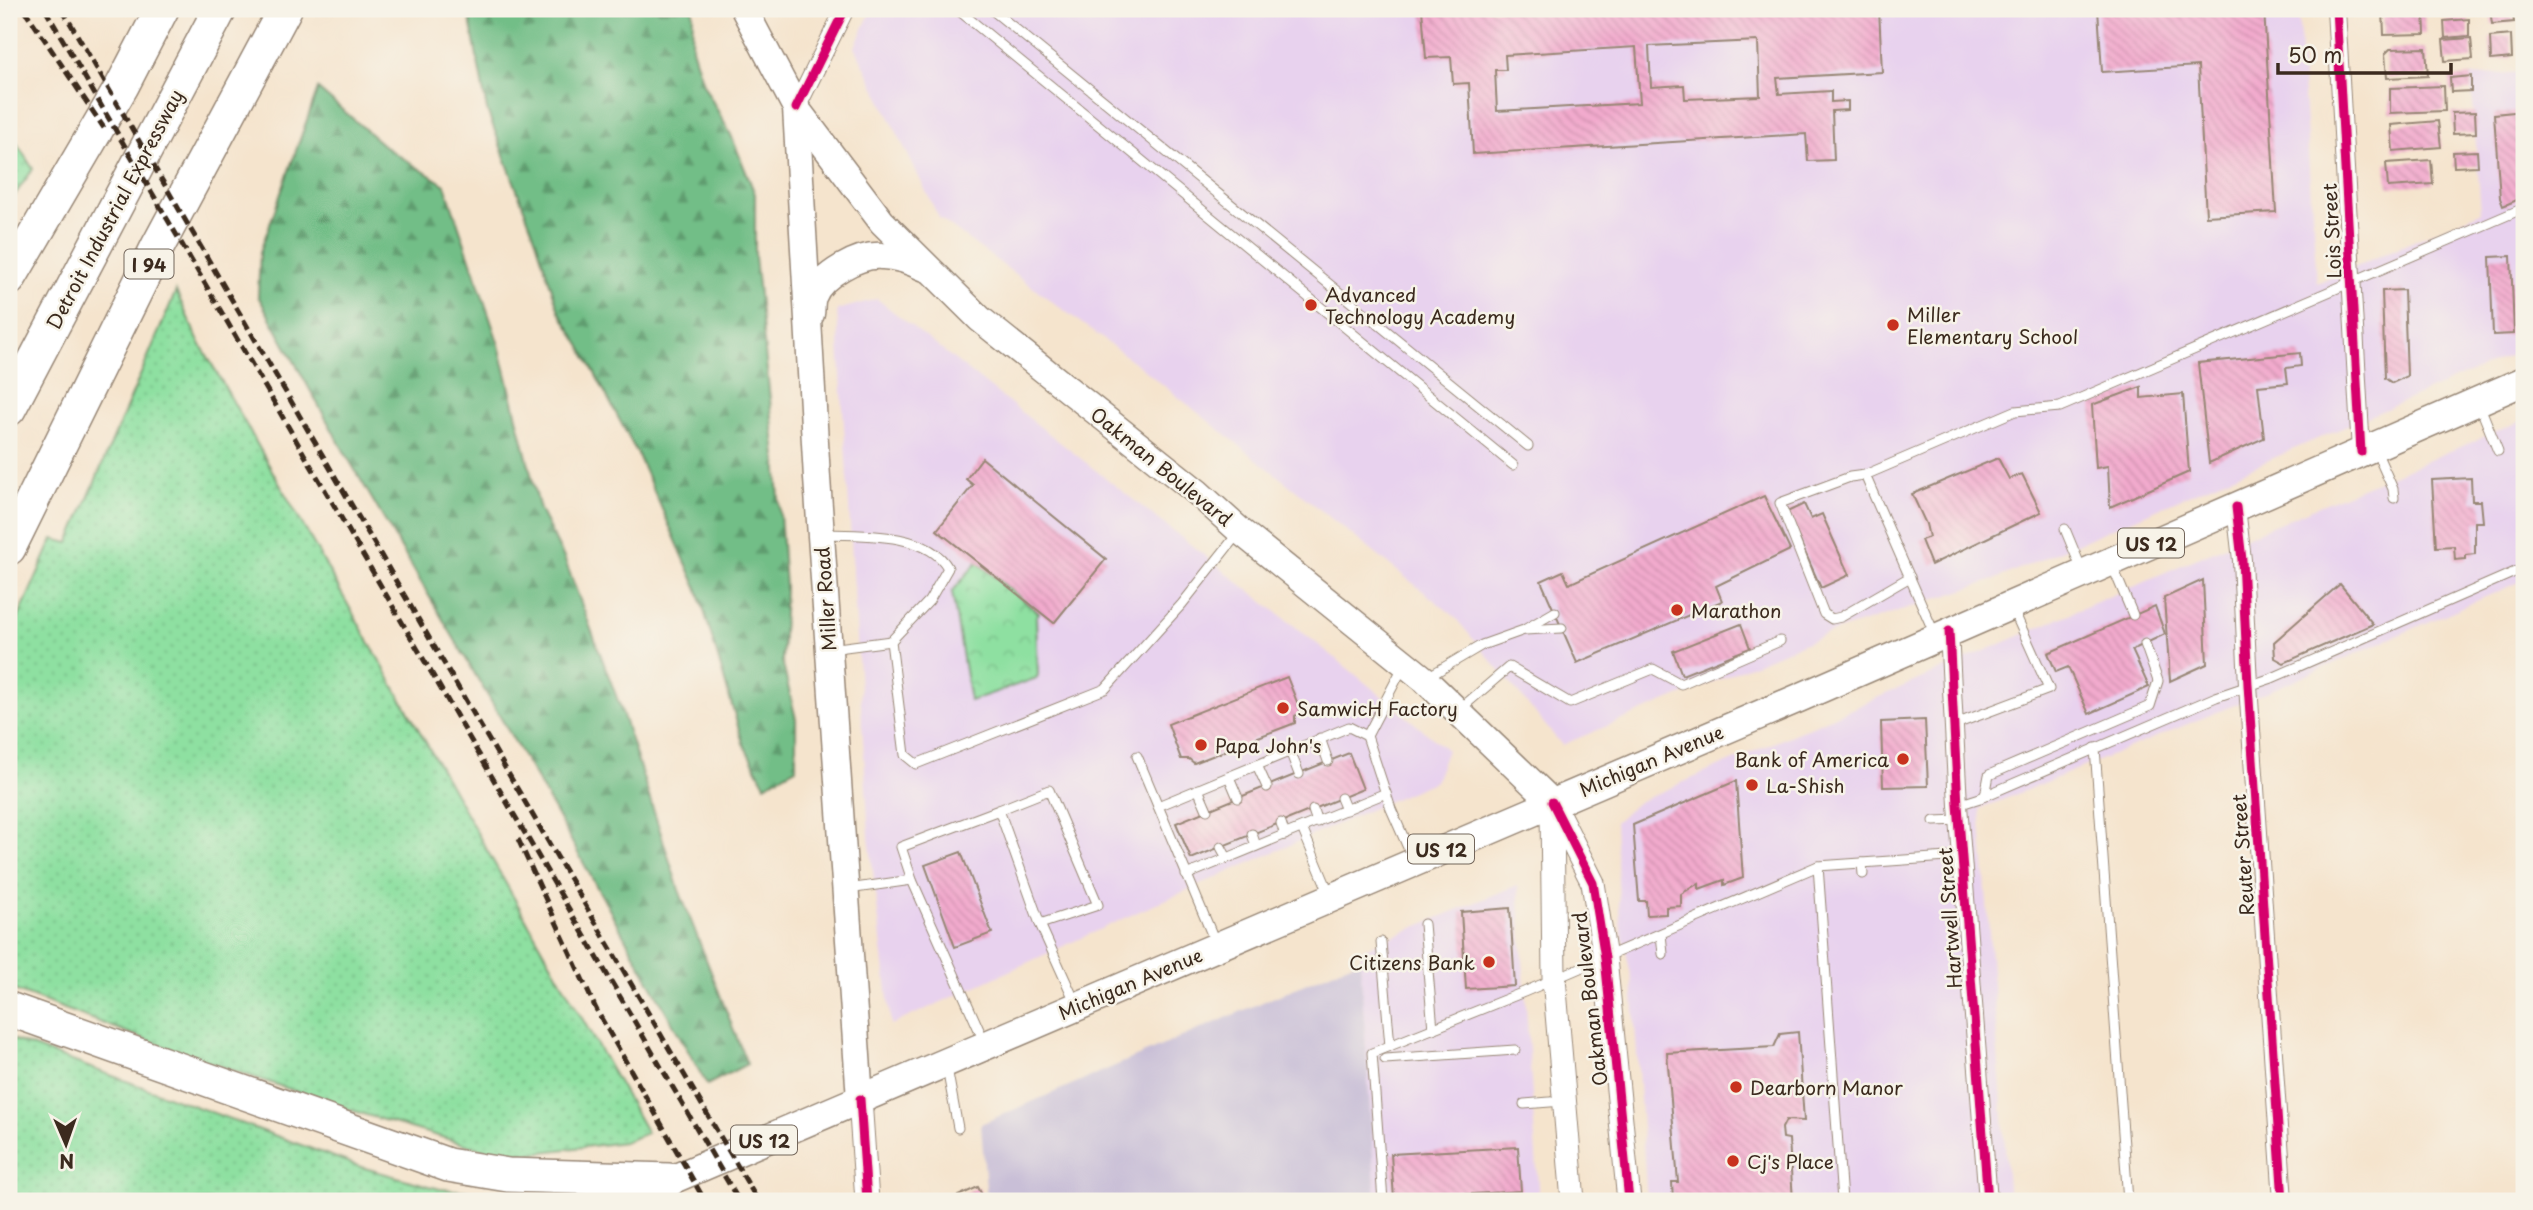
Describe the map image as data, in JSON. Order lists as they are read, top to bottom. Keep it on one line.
{"streets":{"highway":["Detroit Industrial Expressway","I 94"],"main road":["Oakman Boulevard","US 12","Miller Road","Michigan Avenue"],"street":["Lois Street","Reuter Street","Hartwell Street"]},"crossings":[["Lois Street","Michigan Avenue"],["Oakman Boulevard","Miller Road"],["Oakman Boulevard","Michigan Avenue"],["Miller Road","Michigan Avenue"],["Michigan Avenue","Reuter Street"],["Michigan Avenue","Hartwell Street"]],"places":["Advanced Technology Academy","Miller Elementary School","Marathon","SamwicH Factory","Papa John's","Bank of America","La-Shish","Citizens Bank","Dearborn Manor","Cj's Place"],"scale_bar":"50 m","north":"bottom"}
